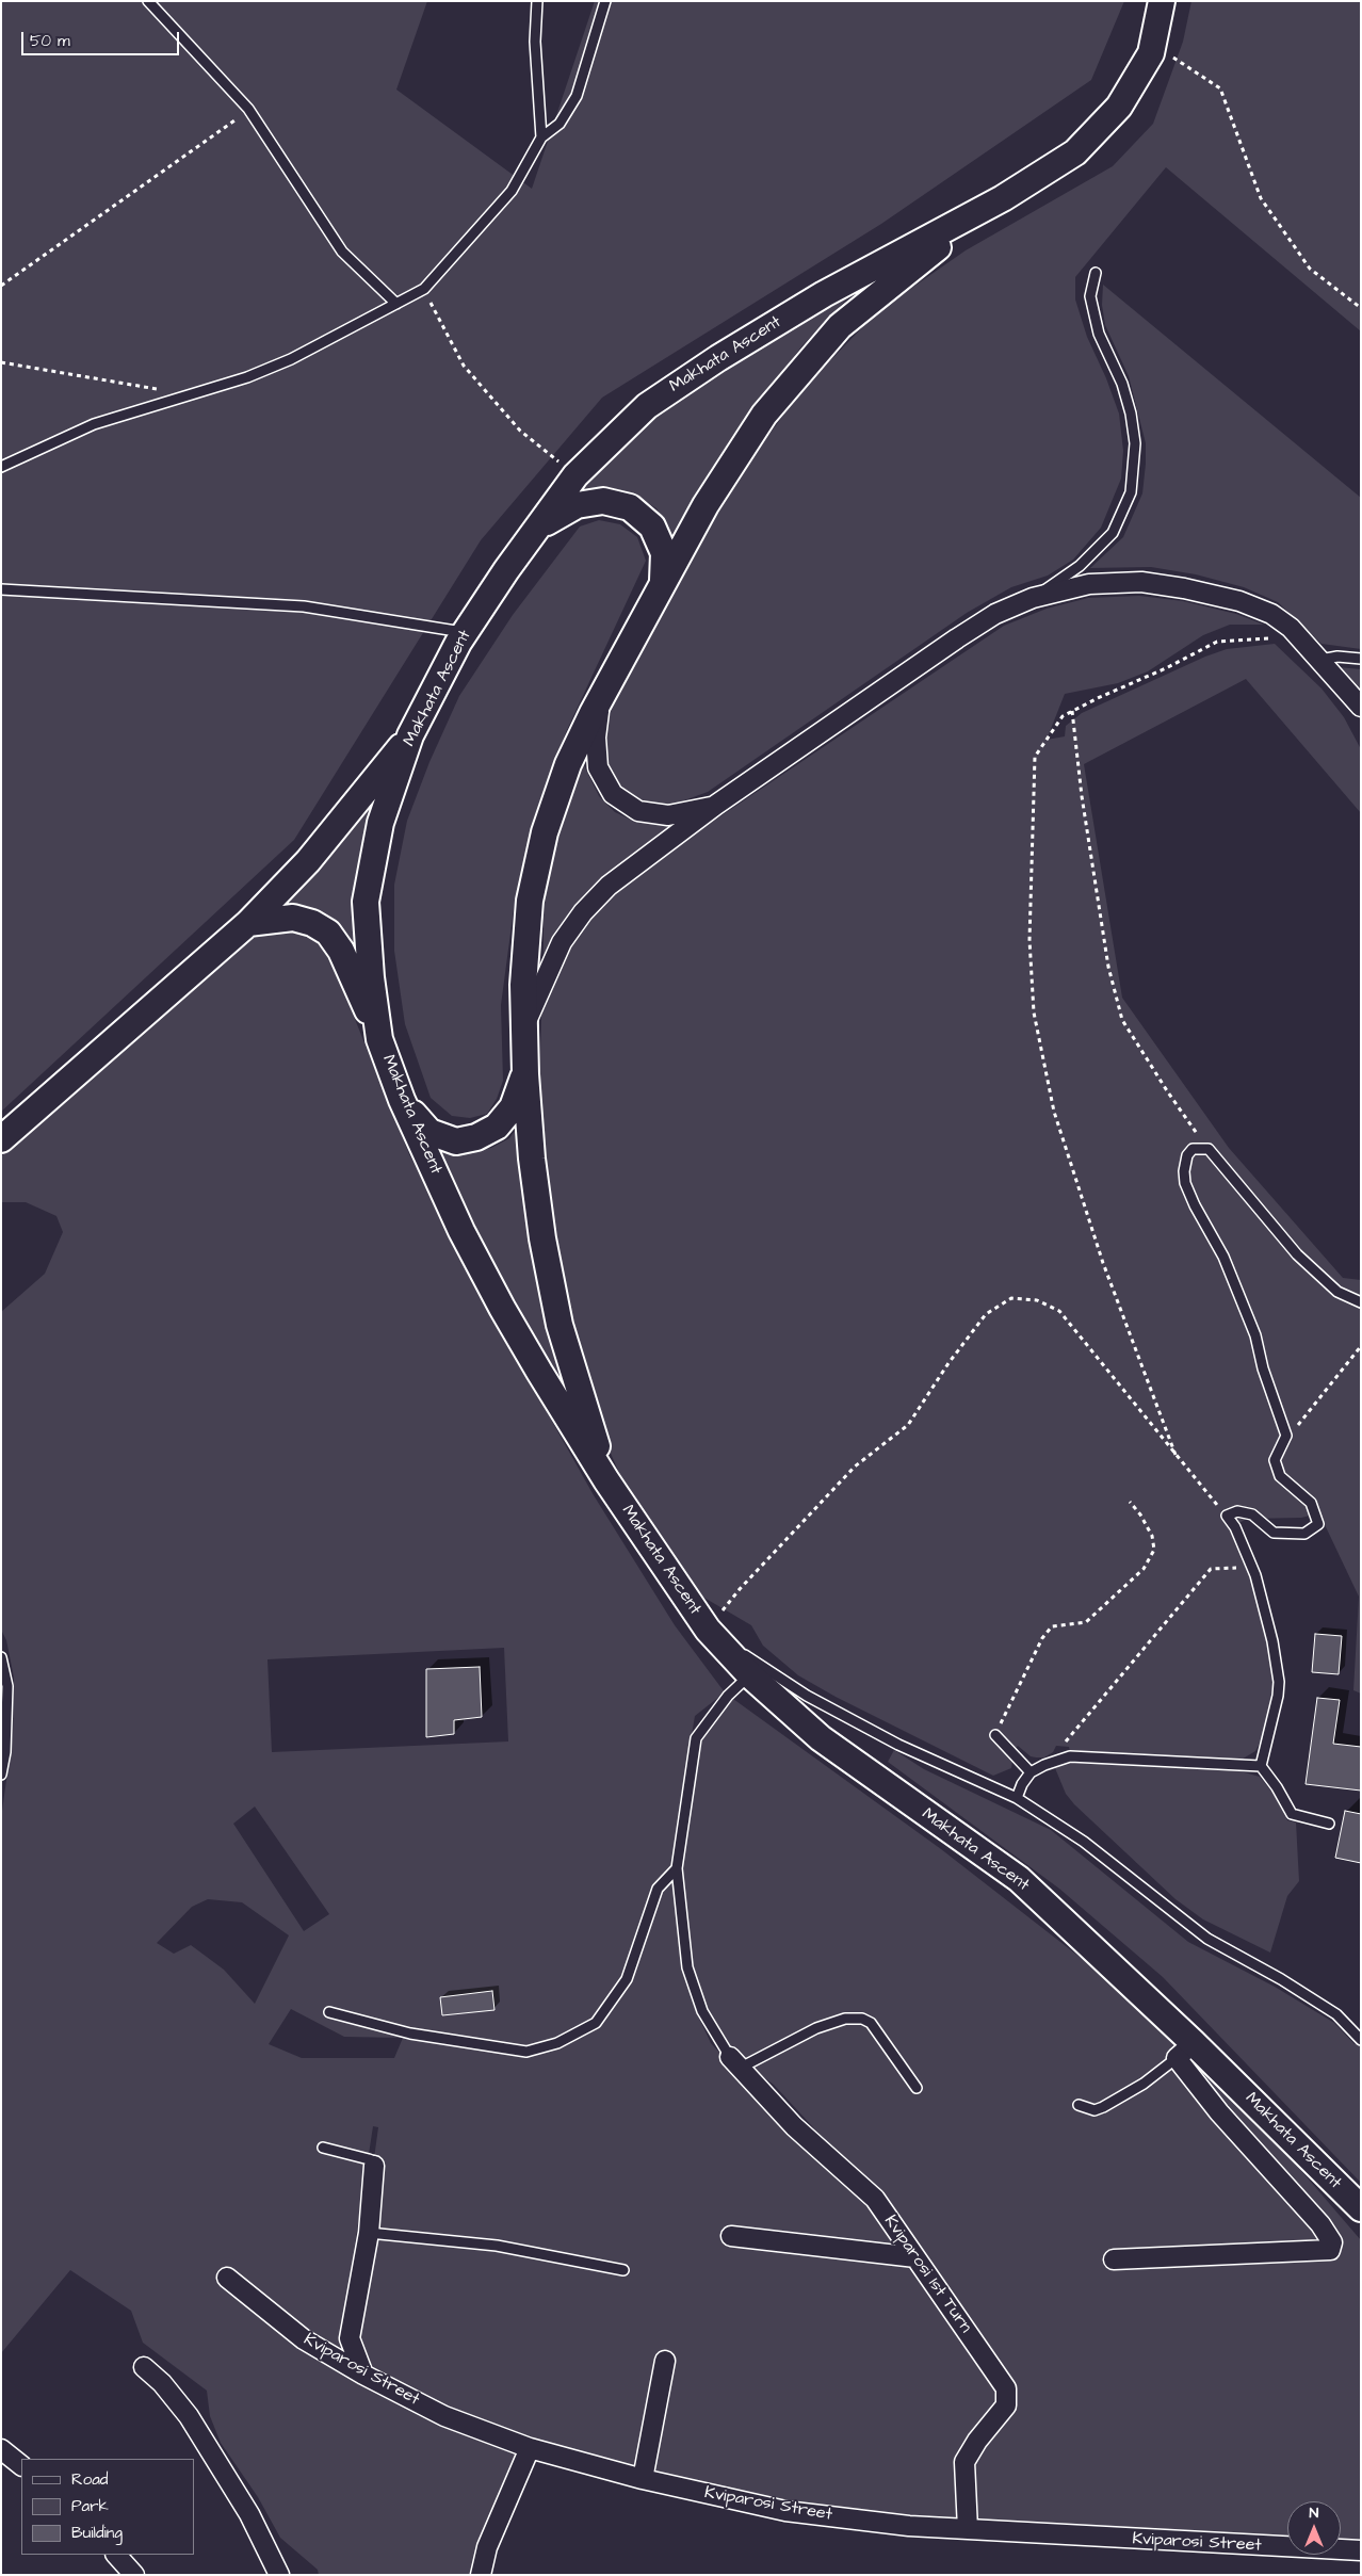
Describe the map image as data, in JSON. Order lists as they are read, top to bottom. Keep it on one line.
{"streets":{"main road":["Makhata Ascent"],"street":["Kviparosi 1st Turn","Kviparosi Street"]},"crossings":[["Kviparosi 1st Turn","Kviparosi Street"]],"legend":["Road","Park","Building"],"scale_bar":"50 m","north":"top"}
